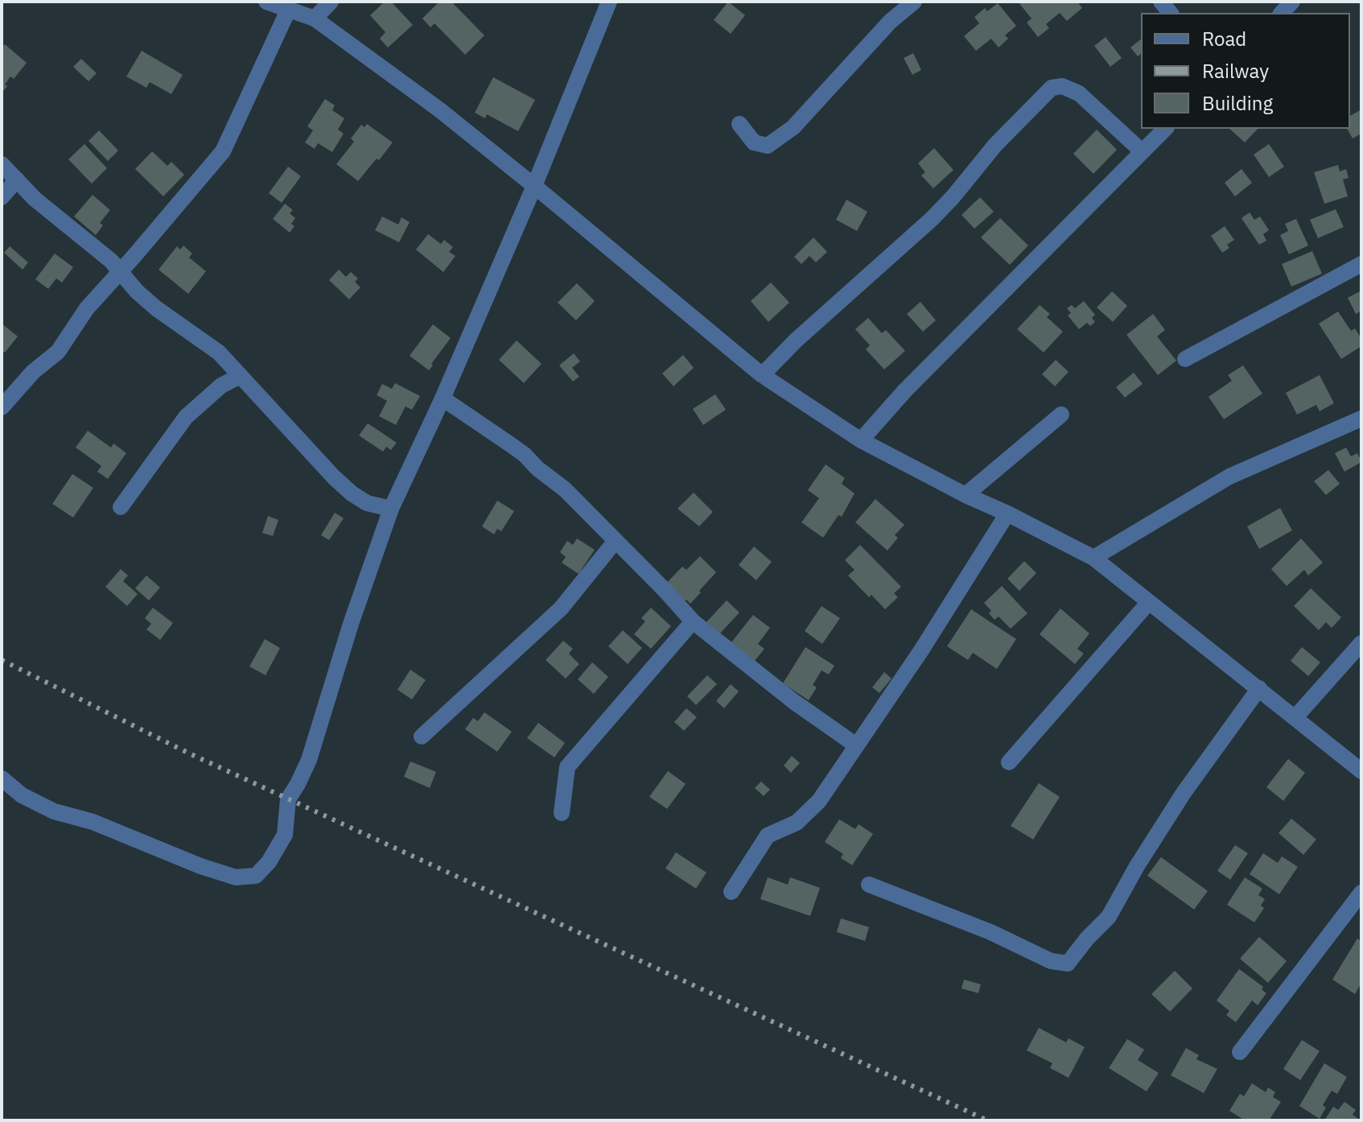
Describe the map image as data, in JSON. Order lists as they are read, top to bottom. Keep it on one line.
{"legend":["Road","Railway","Building"]}
